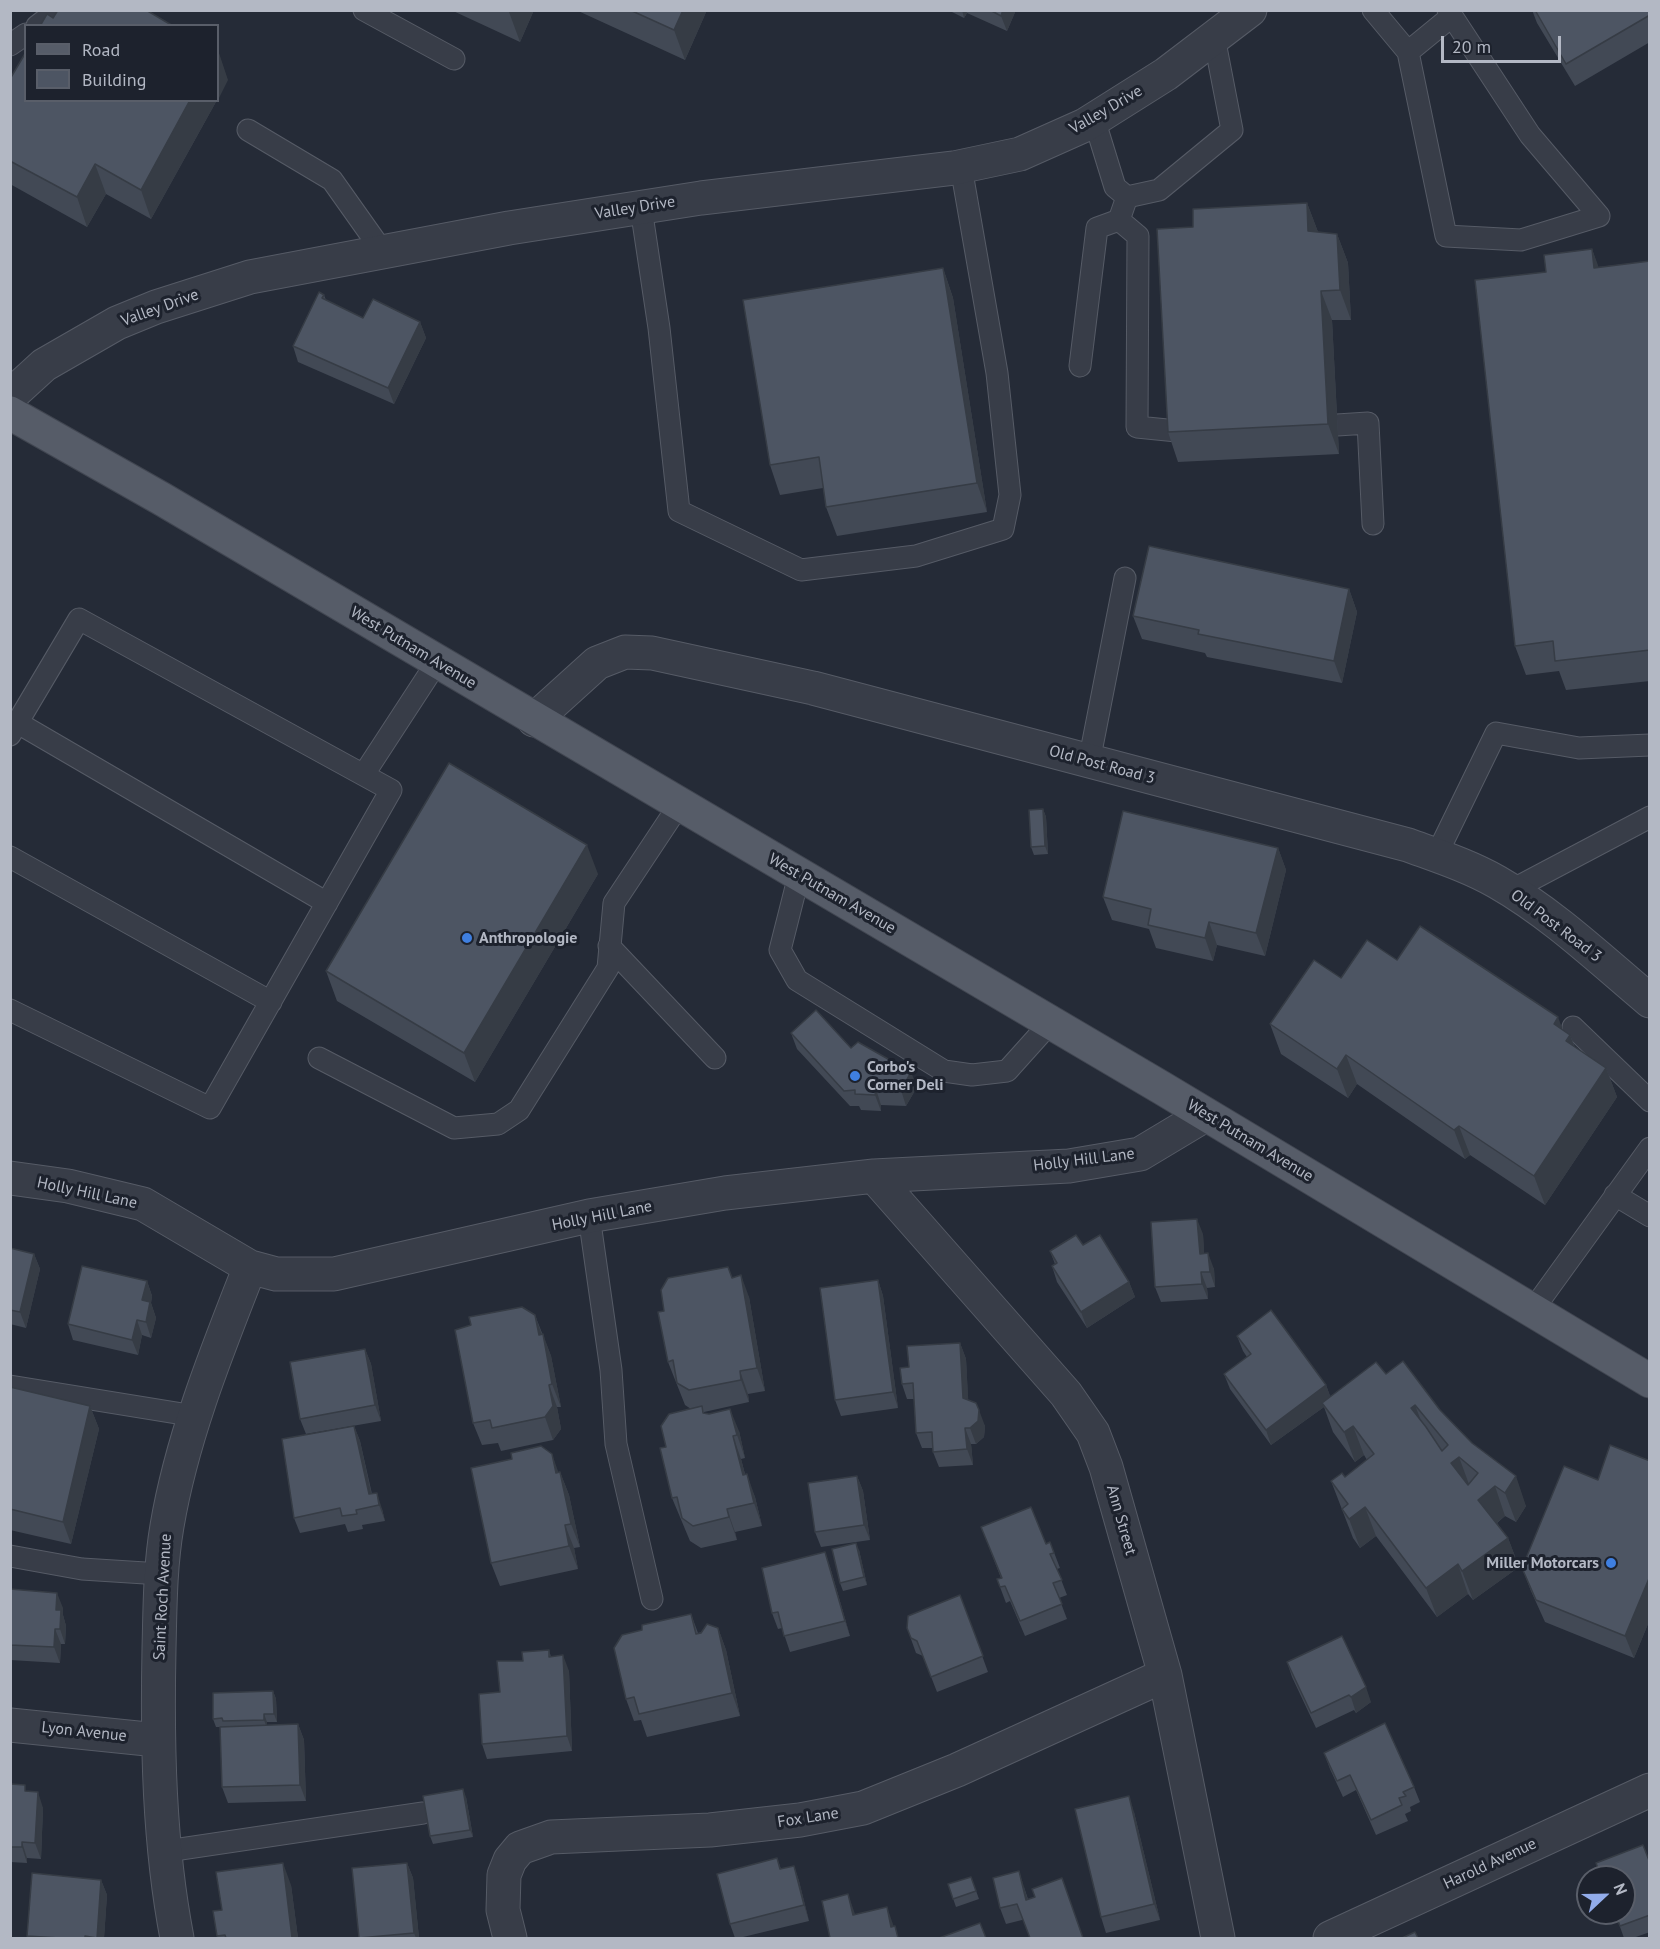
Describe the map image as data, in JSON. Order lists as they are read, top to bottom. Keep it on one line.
{"streets":{"main road":["West Putnam Avenue"],"street":["Valley Drive","Old Post Road 3","Holly Hill Lane","Ann Street","Saint Roch Avenue","Lyon Avenue","Fox Lane","Harold Avenue"]},"crossings":[["West Putnam Avenue","Old Post Road 3"],["West Putnam Avenue","Holly Hill Lane"],["Holly Hill Lane","Ann Street"],["Holly Hill Lane","Saint Roch Avenue"],["Ann Street","Fox Lane"],["Saint Roch Avenue","Lyon Avenue"]],"places":["Anthropologie","Corbo's Corner Deli","Miller Motorcars"],"legend":["Road","Building"],"scale_bar":"20 m","north":"right"}
